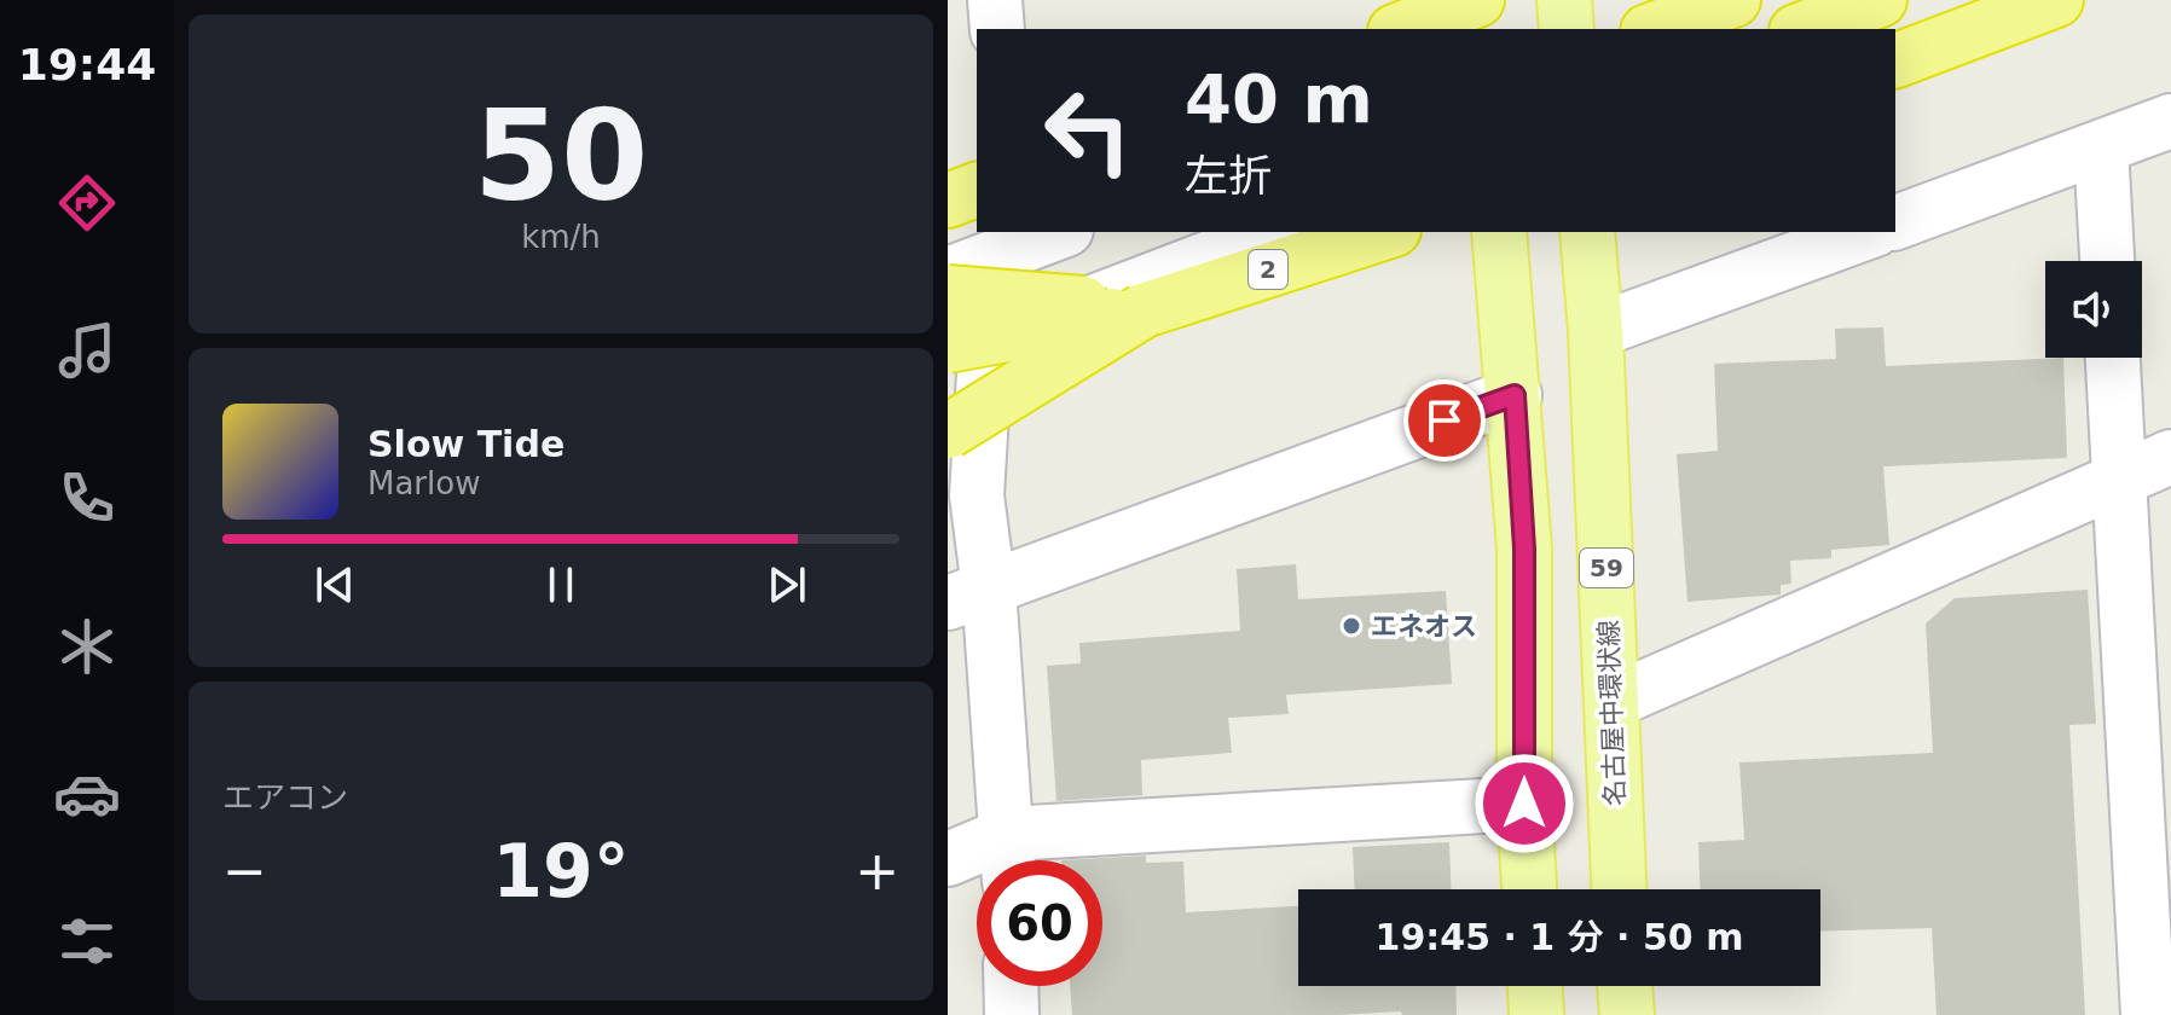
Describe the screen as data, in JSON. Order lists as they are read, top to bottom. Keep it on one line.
{"streets":{"highway":["2"],"main road":["59","名古屋中環状線"]},"places":["エネオス"],"page":{"tabs":"19:44","tile":[["50","km/h"],"エアコン"],"turn":["40 m","左折"],"song":["Slow Tide","Marlow"],"heat":["−","19°","+"],"limit":"60","trip":"19:45 · 1 分 · 50 m"}}
